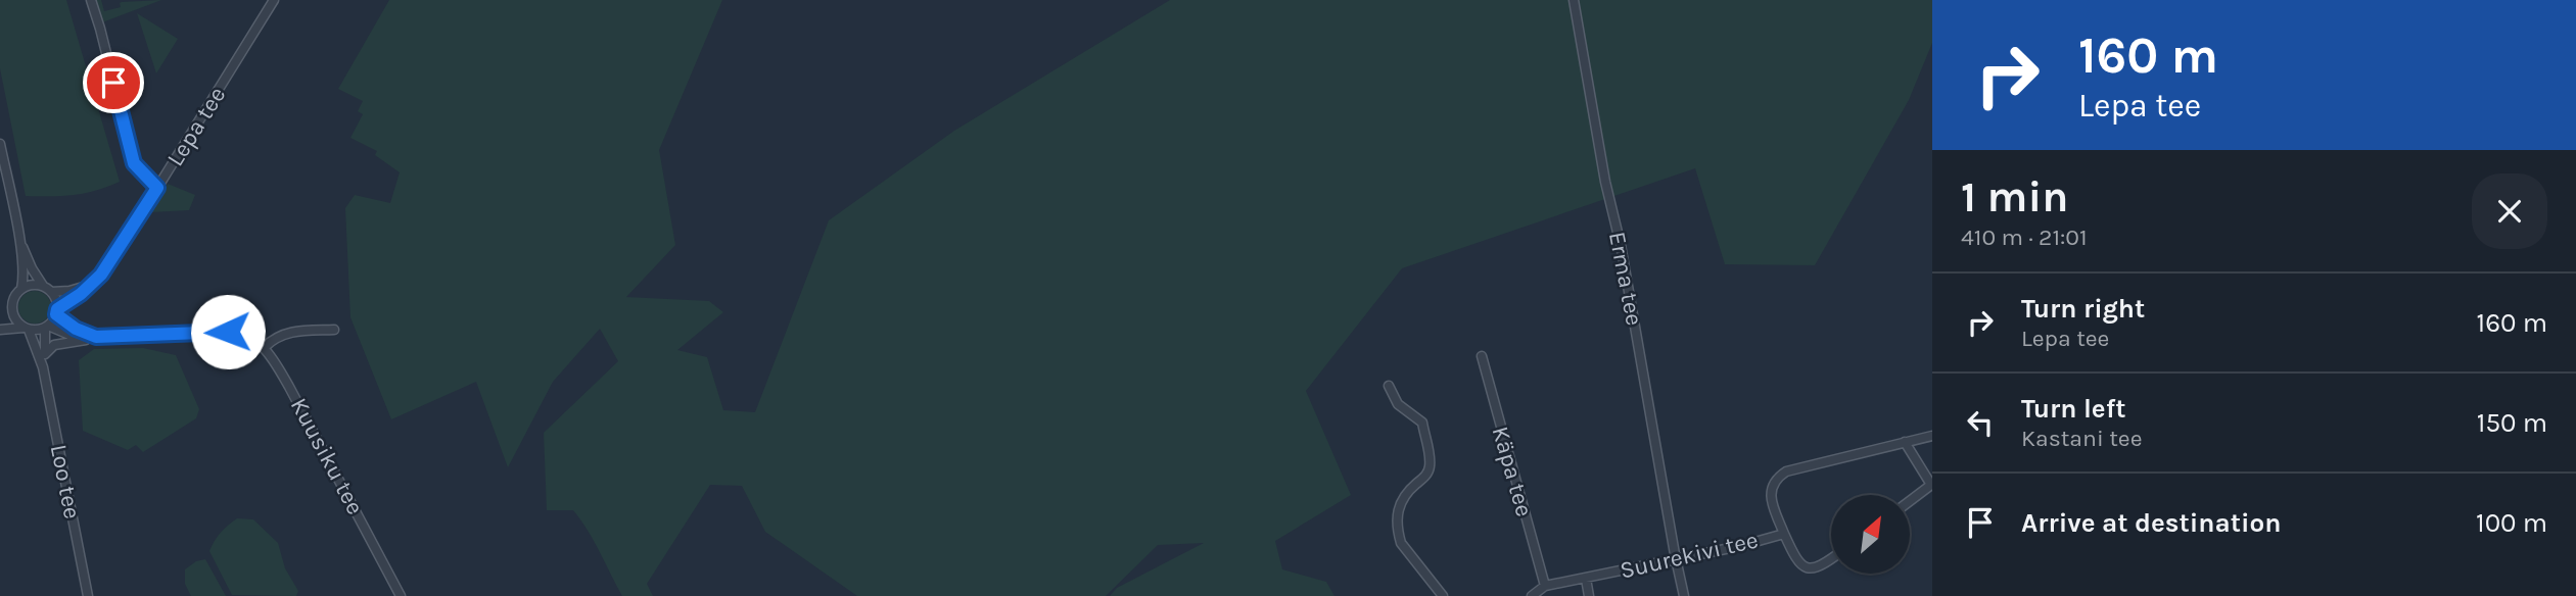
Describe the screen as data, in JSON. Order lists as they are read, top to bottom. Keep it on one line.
{"streets":{"street":["Lepa tee","Erma tee","Kuusiku tee","Käpa tee","Loo tee","Suurekivi tee"]},"crossings":[["Lepa tee","Loo tee"],["Erma tee","Suurekivi tee"],["Käpa tee","Suurekivi tee"]],"north":"top right","page":{"turn":["160 m","Lepa tee"],"heading":["1 min","410 m · 21:01"],"list":[{"name":"Turn right","note":"Lepa tee","value":"160 m"},{"name":"Turn left","note":"Kastani tee","value":"150 m"},{"name":"Arrive at destination","value":"100 m"}]}}
